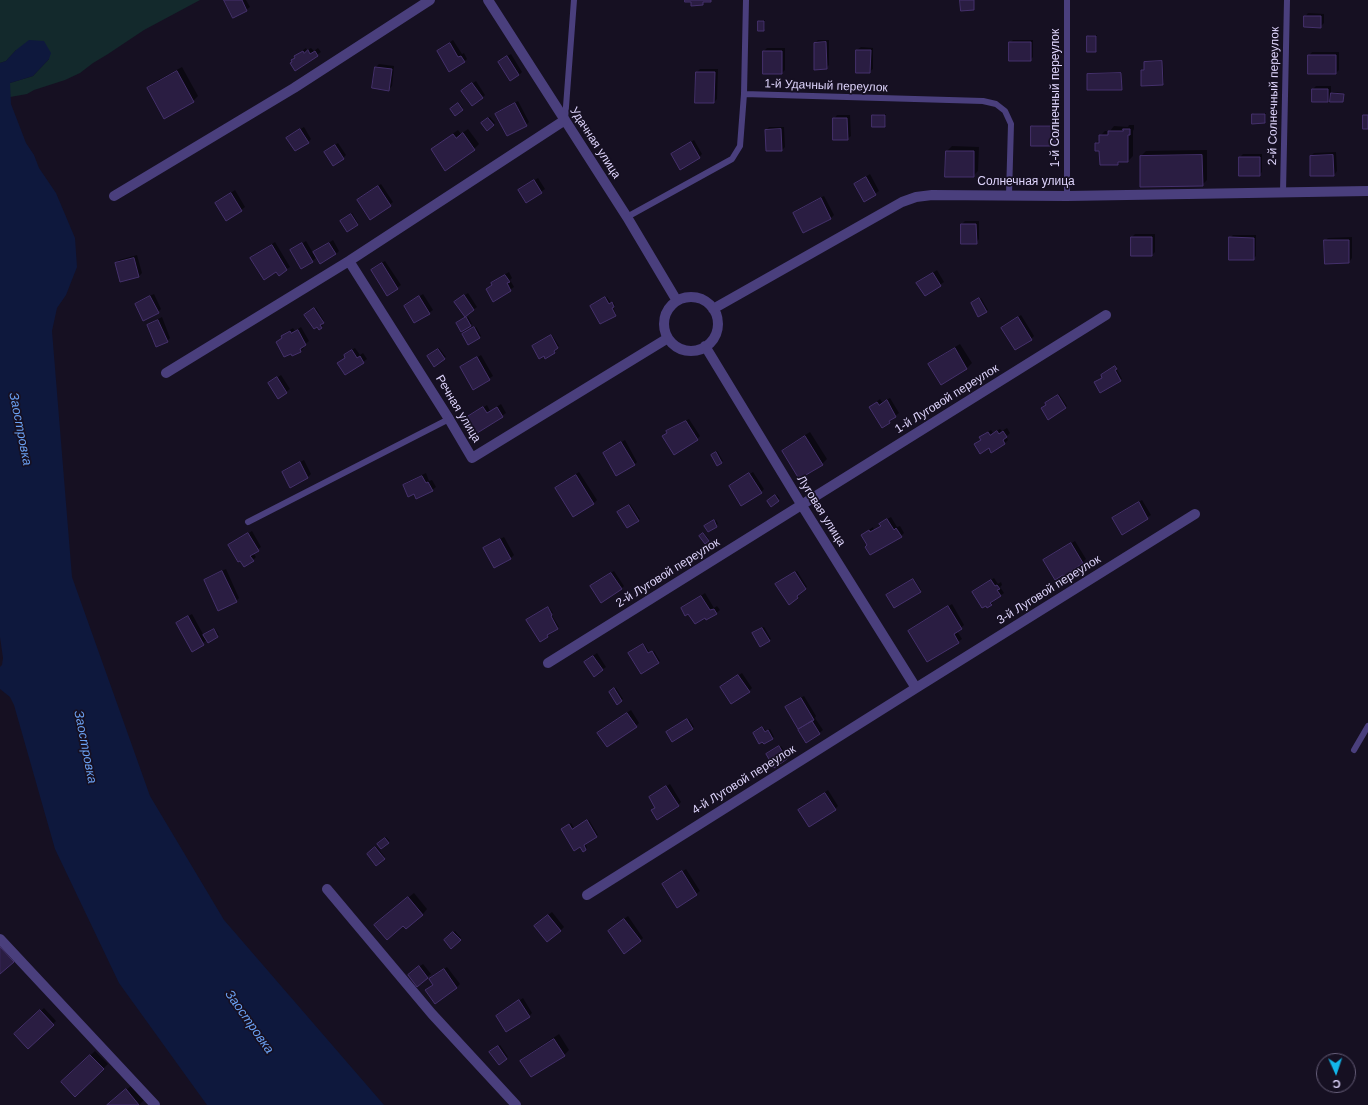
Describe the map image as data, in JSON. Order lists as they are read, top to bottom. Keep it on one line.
{"streets":{"street":["Удачная улица","Солнечная улица","1-й Луговой переулок","Речная улица","Луговая улица","2-й Луговой переулок","3-й Луговой переулок","4-й Луговой переулок"],"lane":["1-й Удачный переулок","2-й Солнечный переулок","1-й Солнечный переулок"]},"crossings":[["1-й Удачный переулок","Солнечная улица"],["2-й Солнечный переулок","Солнечная улица"],["1-й Солнечный переулок","Солнечная улица"],["Удачная улица","Солнечная улица"],["Удачная улица","Речная улица"],["Удачная улица","Луговая улица"],["Солнечная улица","Речная улица"],["Солнечная улица","Луговая улица"],["1-й Луговой переулок","Луговая улица"],["1-й Луговой переулок","2-й Луговой переулок"],["Речная улица","Луговая улица"],["Луговая улица","2-й Луговой переулок"],["Луговая улица","3-й Луговой переулок"],["Луговая улица","4-й Луговой переулок"],["3-й Луговой переулок","4-й Луговой переулок"]],"water":["Заостровка"],"north":"bottom"}
